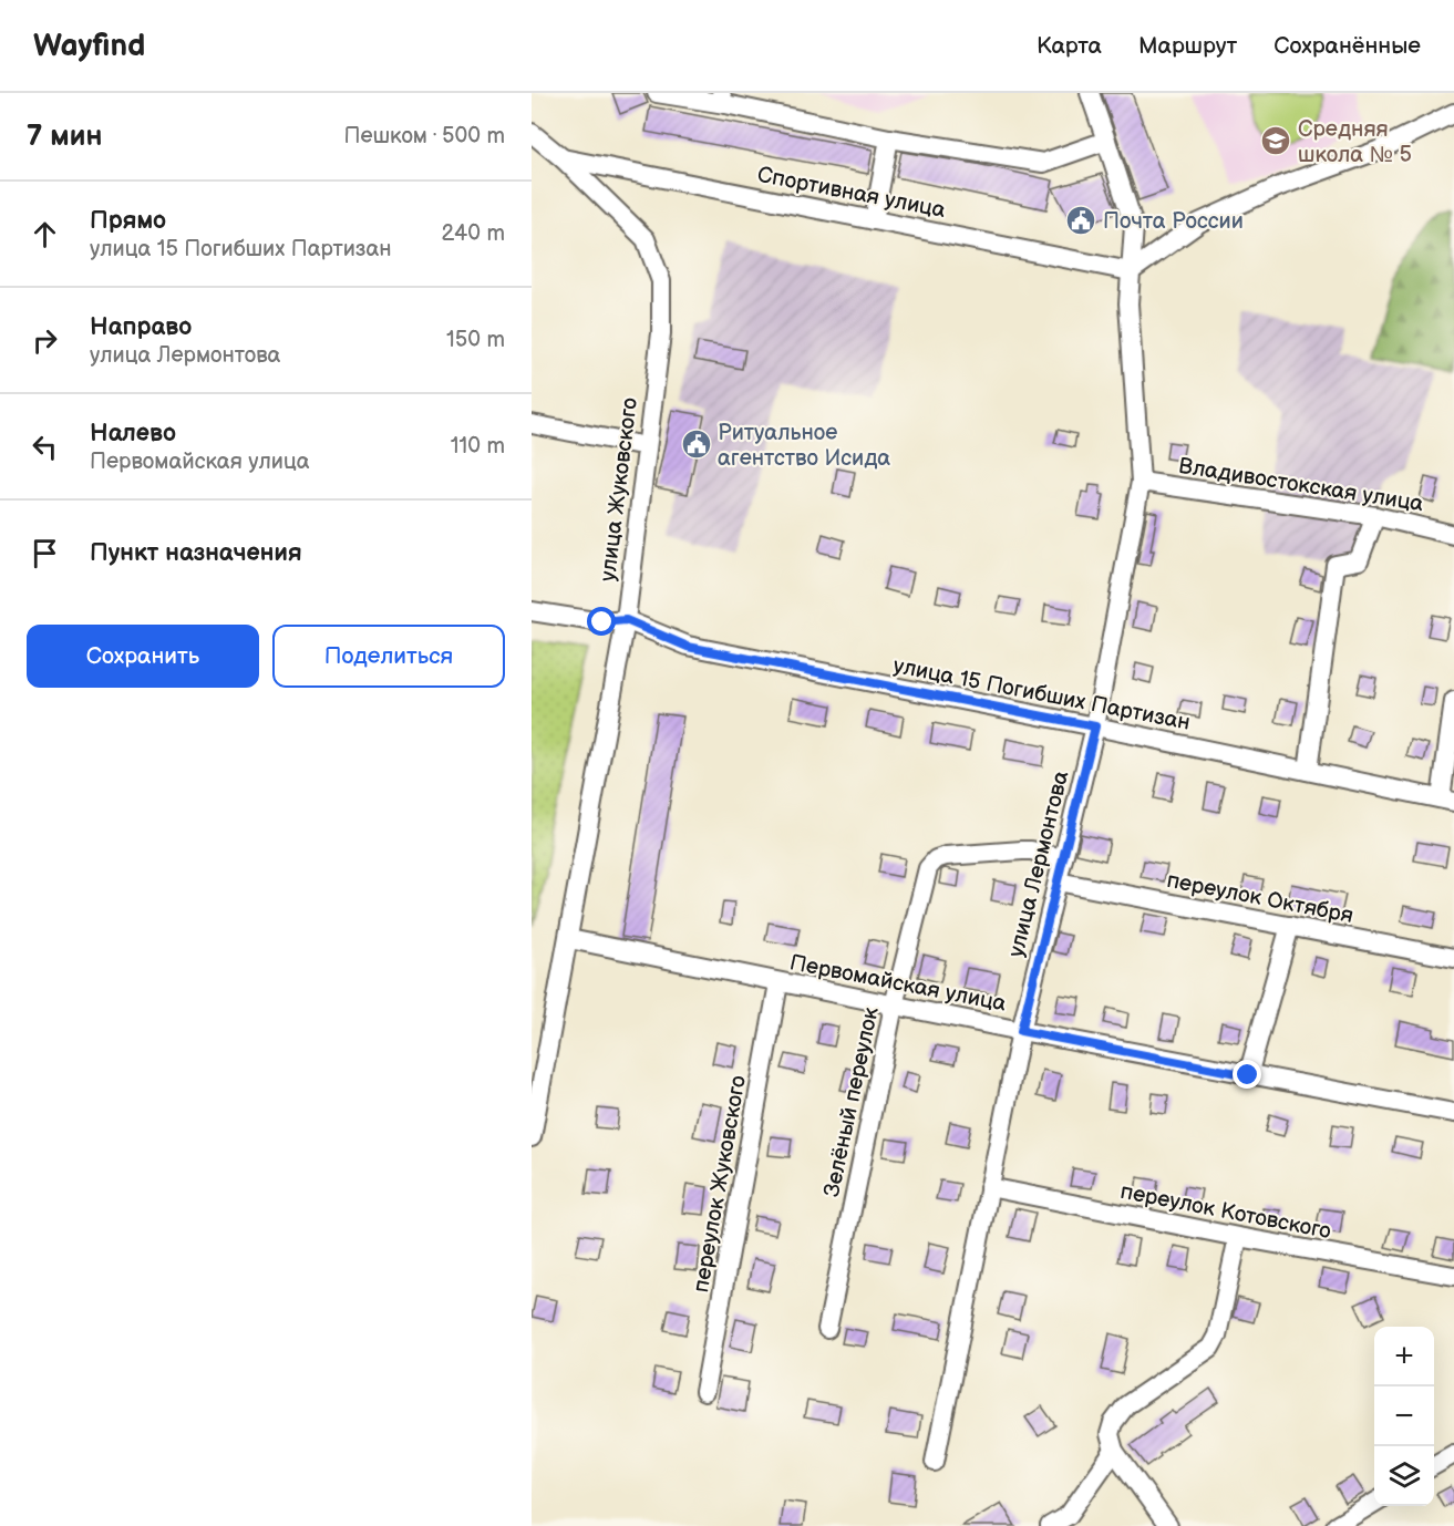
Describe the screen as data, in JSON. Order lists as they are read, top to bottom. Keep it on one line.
{"streets":{"street":["Спортивная улица","Владивостокская улица","улица Жуковского","улица 15 Погибших Партизан","улица Лермонтова","переулок Октября","Первомайская улица","Зелёный переулок","переулок Жуковского","переулок Котовского"]},"crossings":[["Спортивная улица","улица Жуковского"],["Спортивная улица","улица Лермонтова"],["Владивостокская улица","улица Лермонтова"],["улица Жуковского","улица 15 Погибших Партизан"],["улица Жуковского","Первомайская улица"],["улица 15 Погибших Партизан","улица Лермонтова"],["улица Лермонтова","переулок Октября"],["улица Лермонтова","Первомайская улица"],["улица Лермонтова","Зелёный переулок"],["улица Лермонтова","переулок Котовского"],["Первомайская улица","Зелёный переулок"],["Первомайская улица","переулок Жуковского"]],"places":{"school or university":["Средняя школа № 5"],"public building":["Почта России","Ритуальное агентство Исида"]},"page":{"header":"Wayfind","nav":["Карта","Маршрут","Сохранённые"],"heading":["7 мин","Пешком · 500 m"],"list":[["Прямо","улица 15 Погибших Партизан","240 m"],["Направо","улица Лермонтова","150 m"],["Налево","Первомайская улица","110 m"],"Пункт назначения"],"buttons":["Сохранить","Поделиться"],"map_buttons":["+","−"]}}
